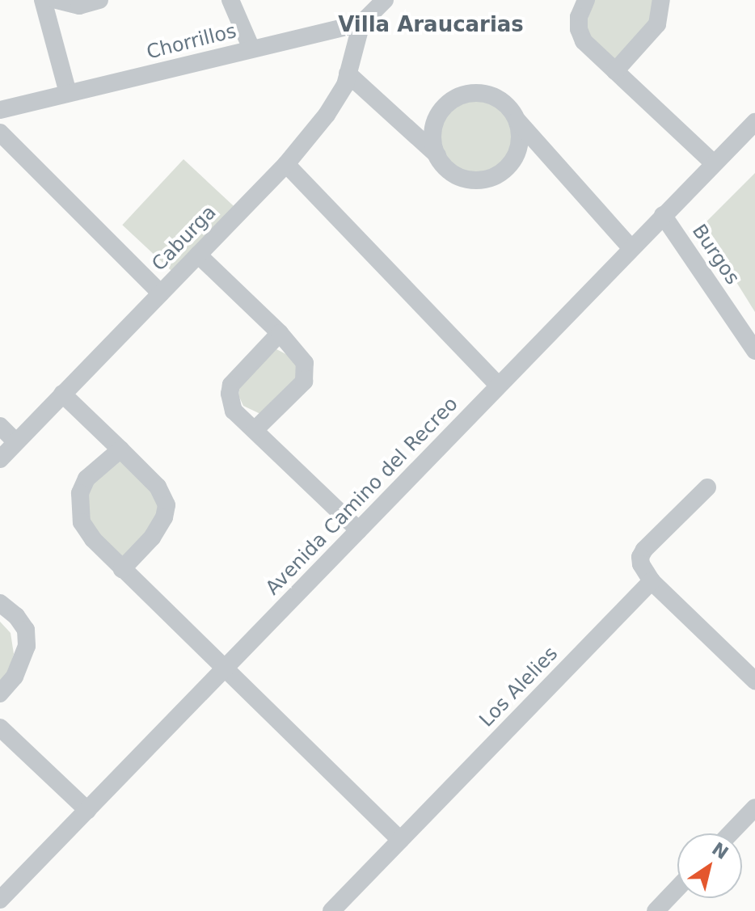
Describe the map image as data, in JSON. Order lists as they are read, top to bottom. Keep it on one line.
{"streets":{"street":["Chorrillos","Caburga","Burgos","Avenida Camino del Recreo","Los Alelies"]},"crossings":[["Chorrillos","Caburga"],["Burgos","Avenida Camino del Recreo"]],"districts":["Villa Araucarias"],"north":"top right"}
